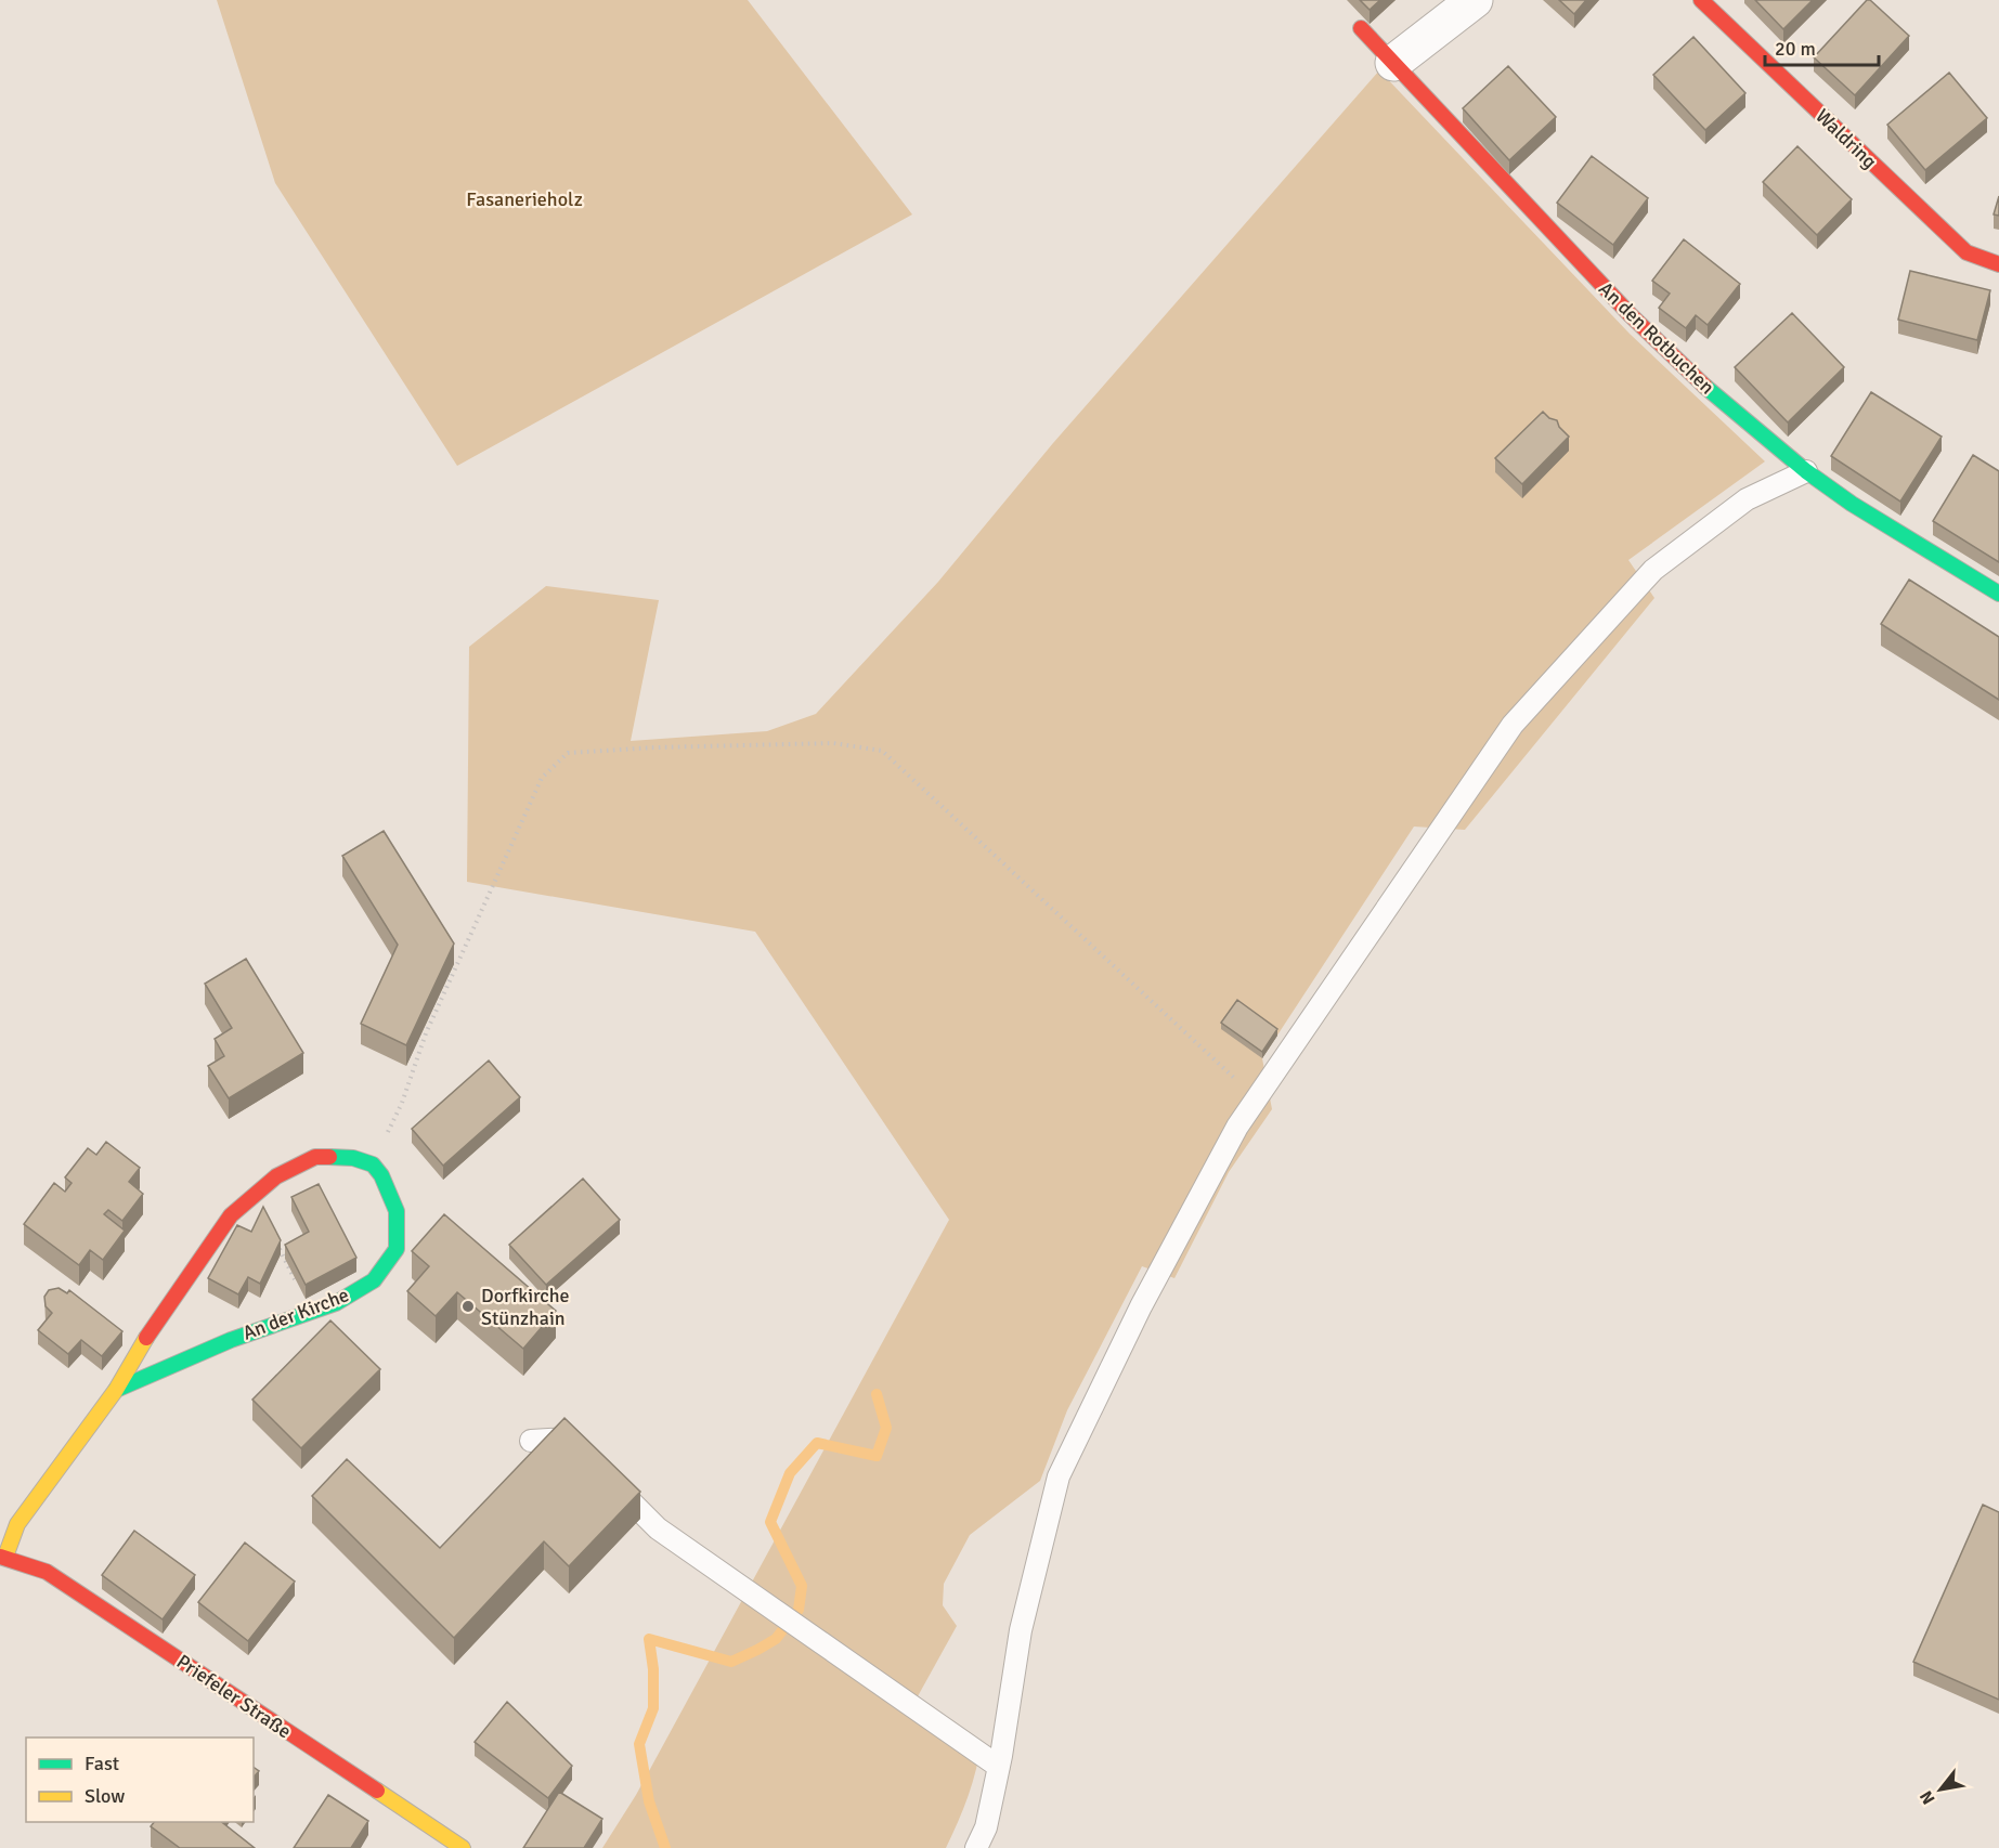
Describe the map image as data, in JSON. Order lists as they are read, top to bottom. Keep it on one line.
{"streets":{"street":["Waldring","An den Rotbuchen","An der Kirche","Priefeler Straße"]},"crossings":[["An der Kirche","Priefeler Straße"]],"parks":["Fasanerieholz"],"places":["Dorfkirche Stünzhain"],"legend":["Fast","Slow"],"scale_bar":"20 m","north":"bottom left"}
